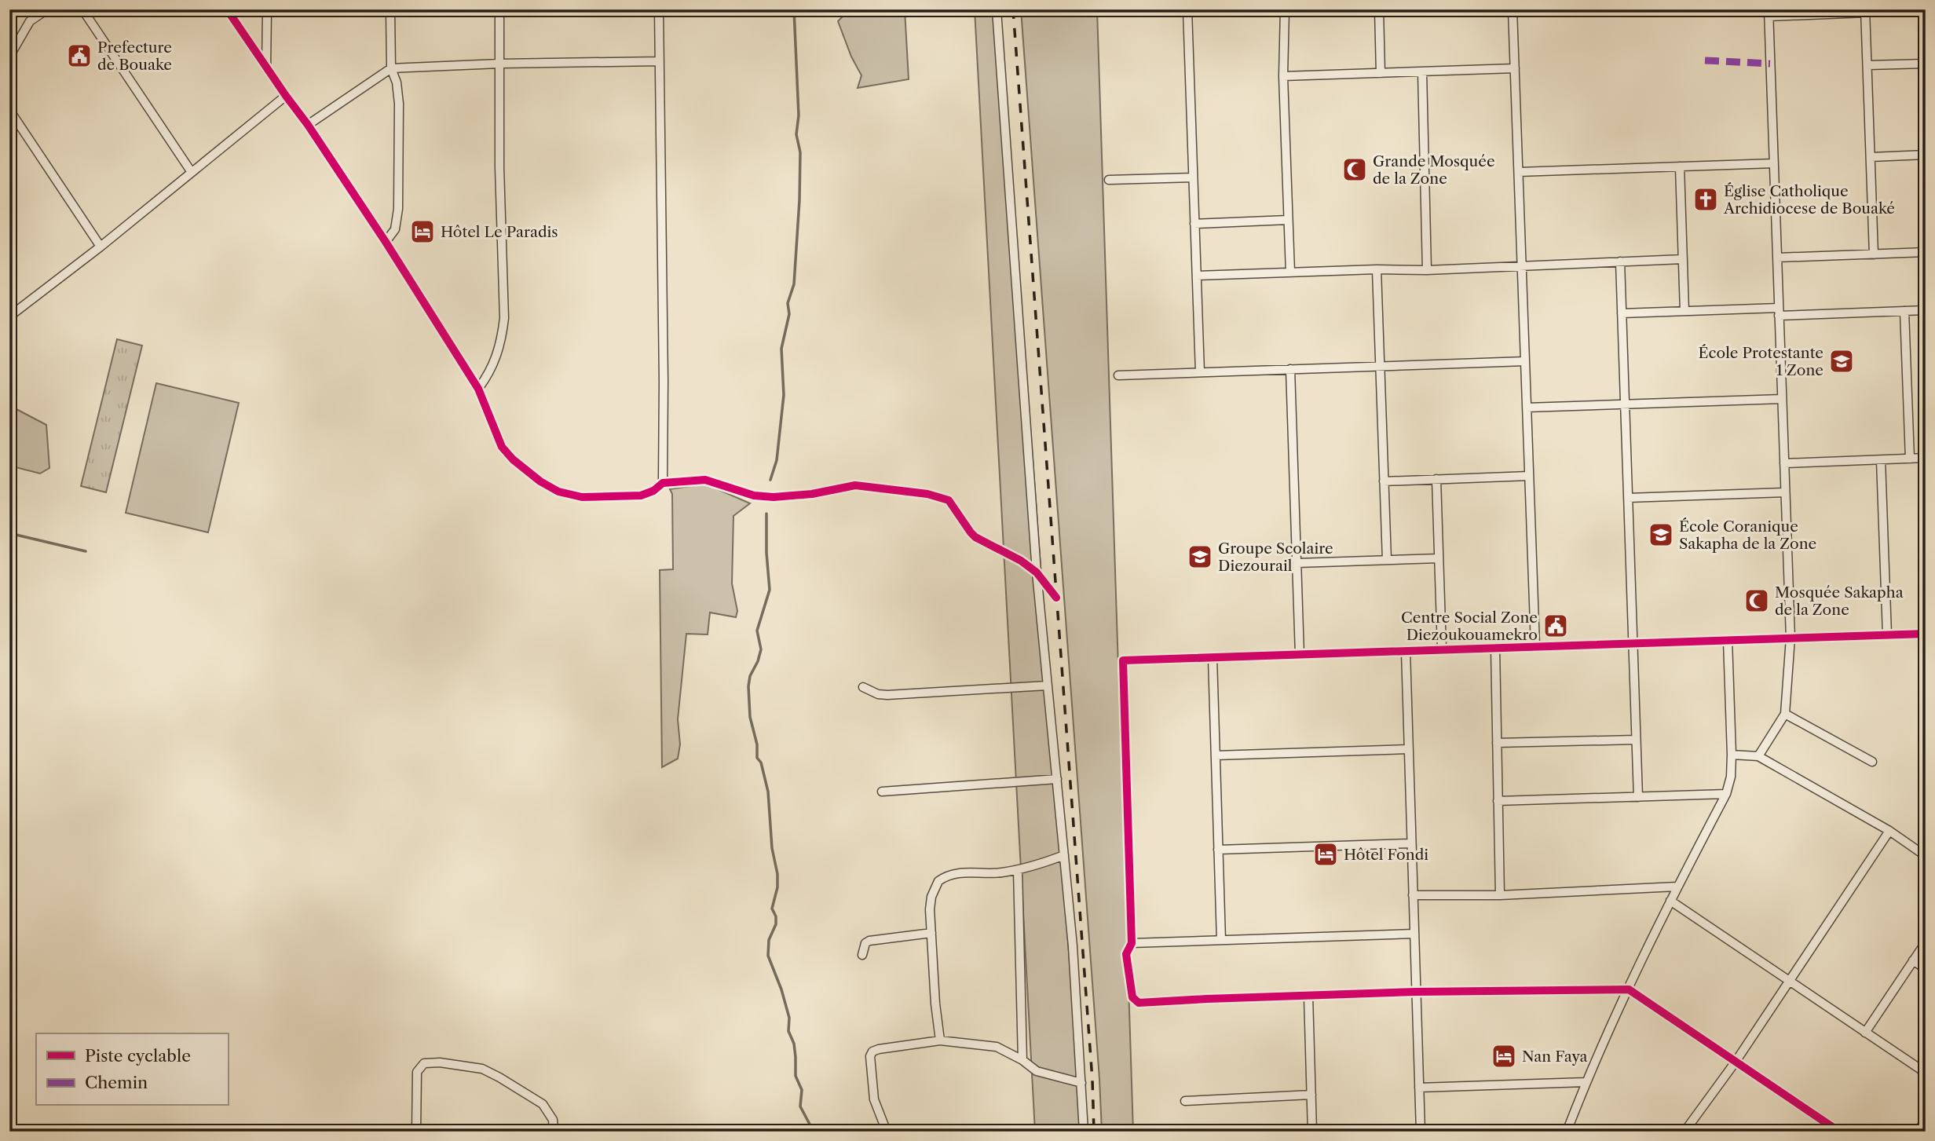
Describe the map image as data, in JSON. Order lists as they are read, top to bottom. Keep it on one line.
{"places":{"public building":["Prefecture de Bouake","Centre Social Zone Diezoukouamekro"],"mosque":["Grande Mosquée de la Zone","Mosquée Sakapha de la Zone"],"church":["Église Catholique Archidiocese de Bouaké"],"hotel":["Hôtel Le Paradis","Hôtel Fondi","Nan Faya"],"school or university":["École Protestante 1 Zone","École Coranique Sakapha de la Zone","Groupe Scolaire Diezourail"]},"legend":["Piste cyclable","Chemin"]}
